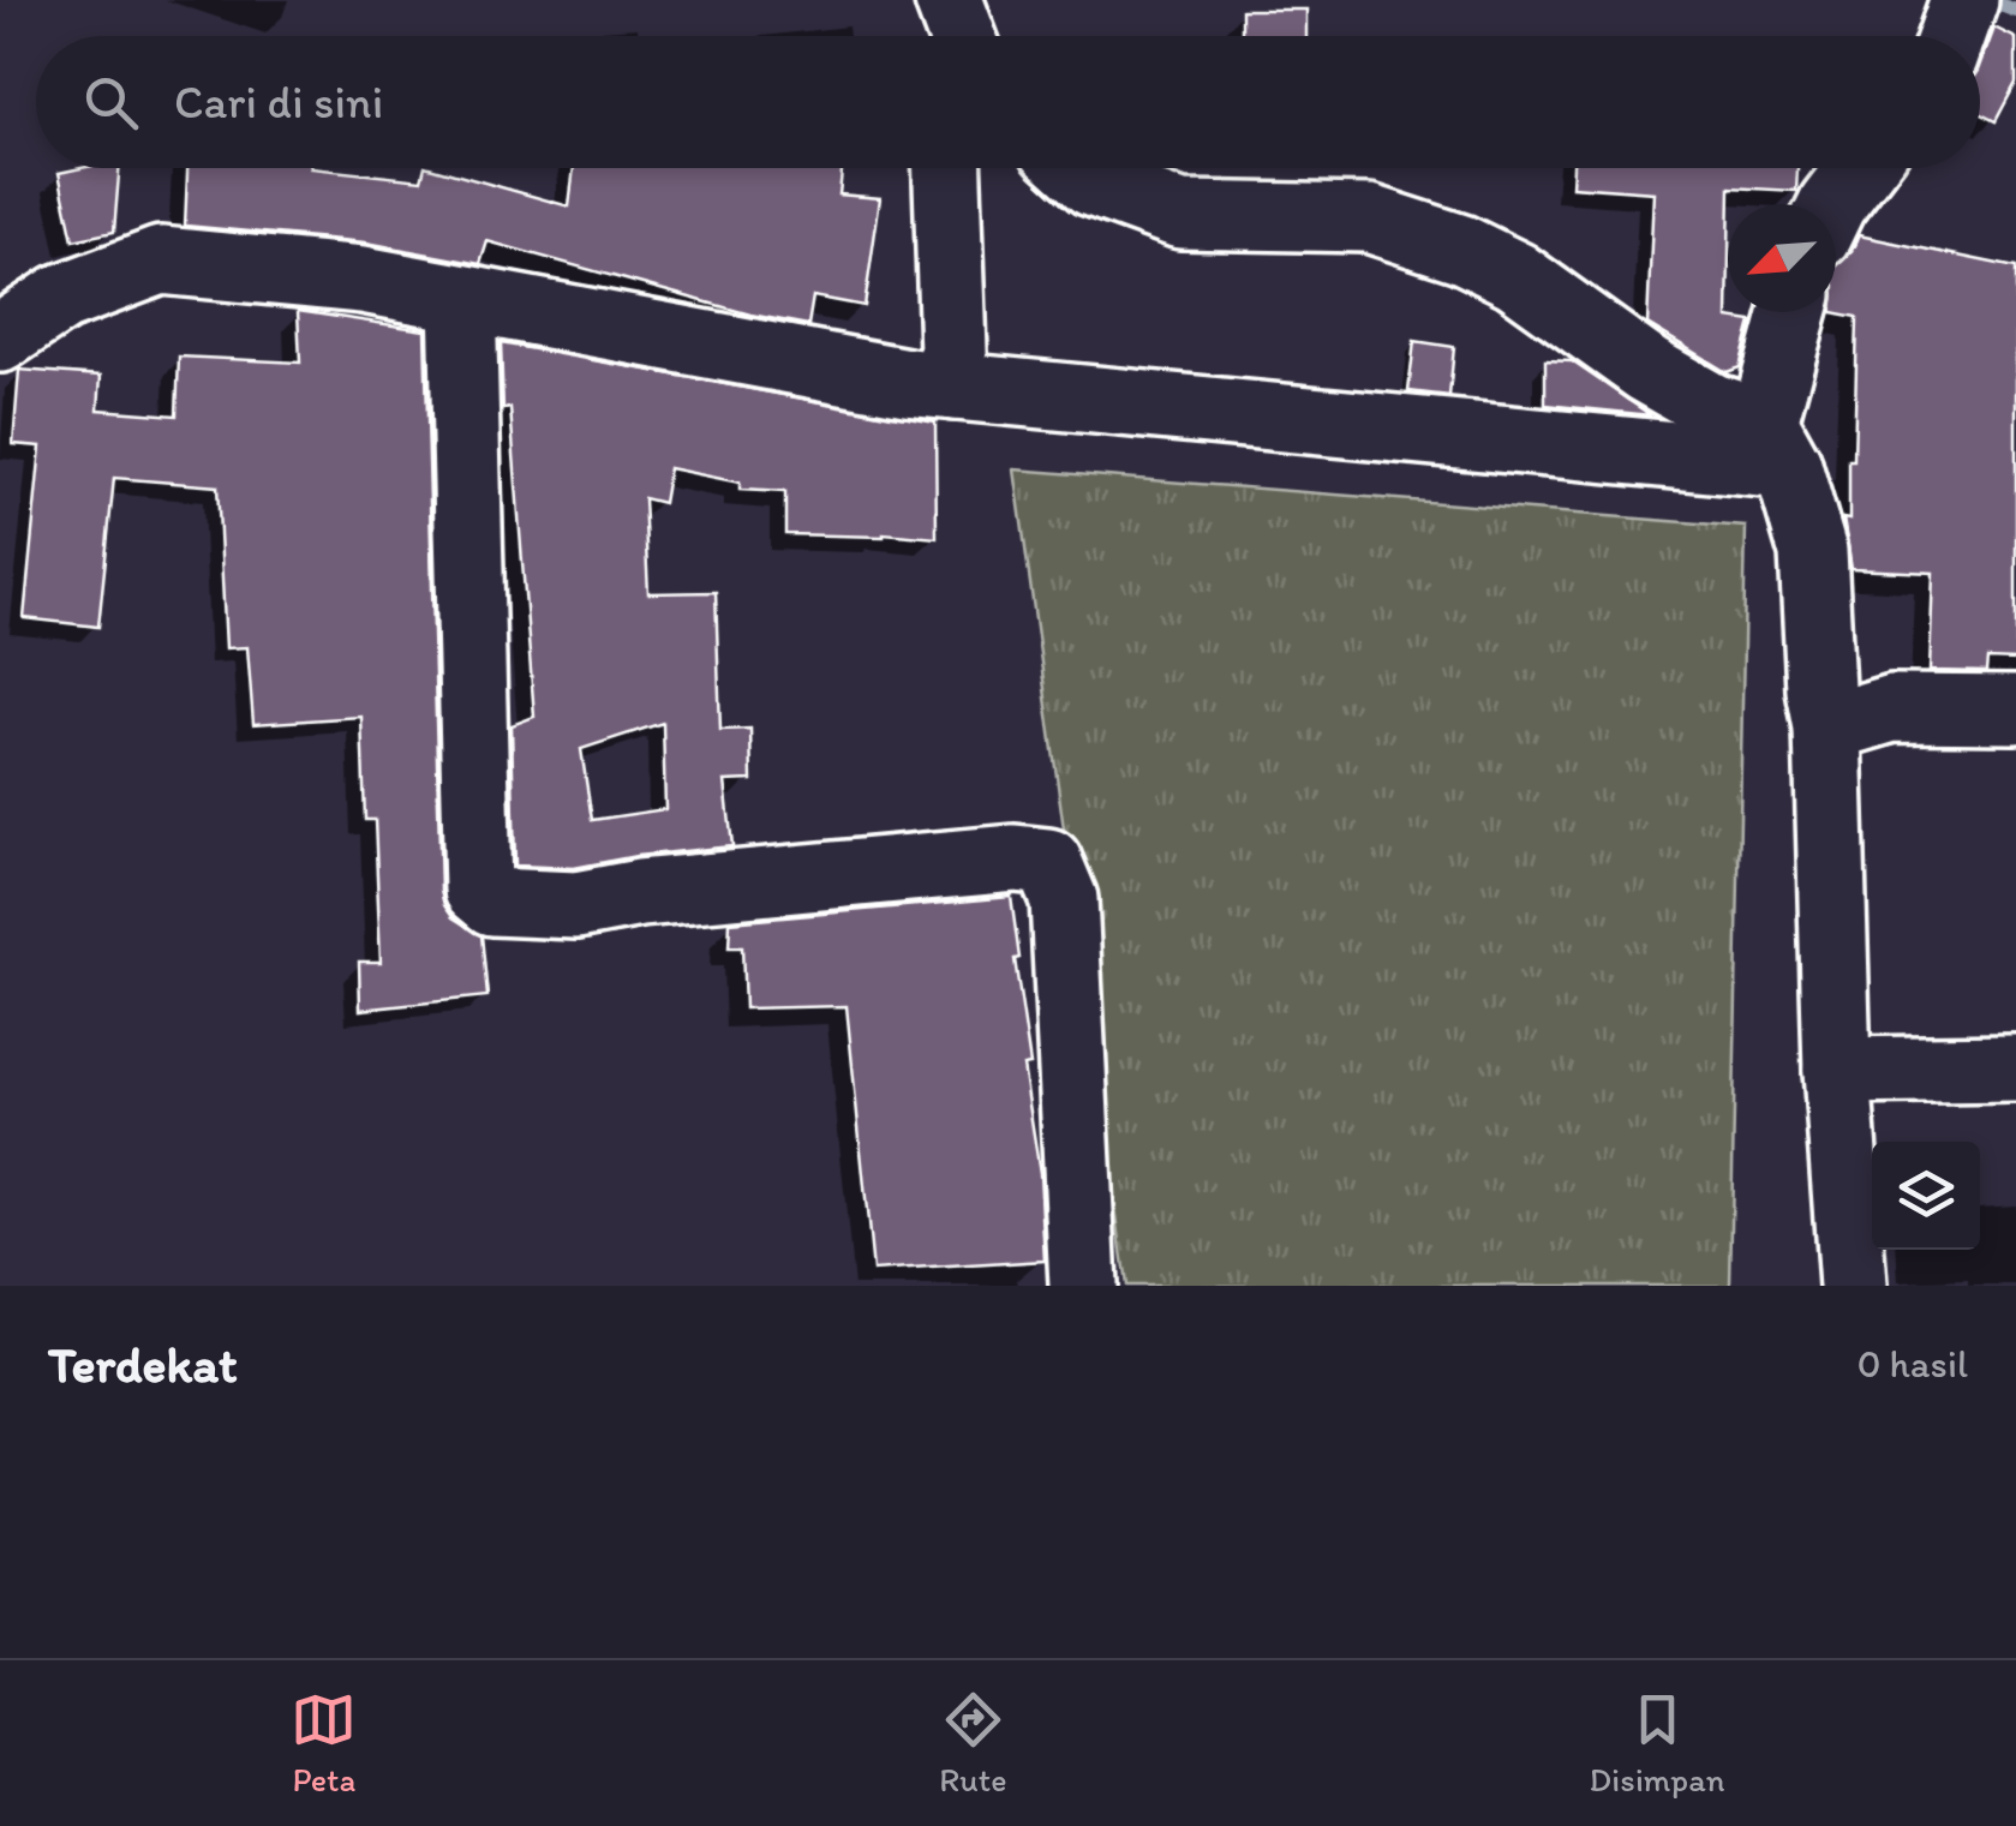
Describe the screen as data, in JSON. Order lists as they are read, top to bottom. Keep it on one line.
{"north":"bottom left","page":{"search":"Cari di sini","heading":["Terdekat","0 hasil"],"nav":["Peta","Rute","Disimpan"]}}
